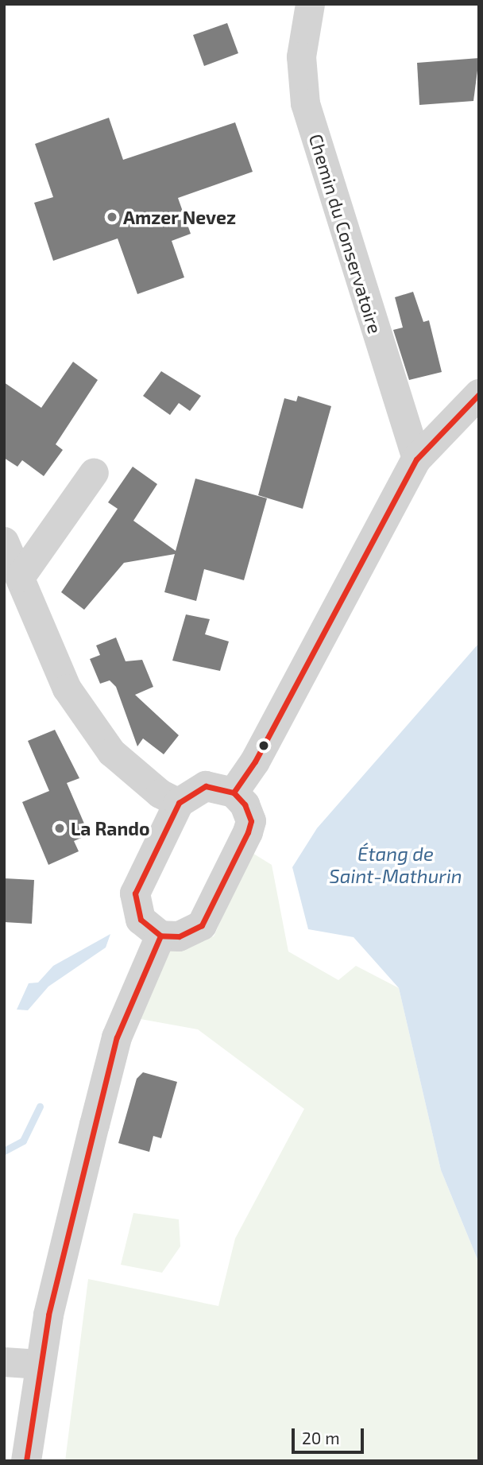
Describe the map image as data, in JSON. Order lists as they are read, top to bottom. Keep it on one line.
{"streets":{"street":["Chemin du Conservatoire"]},"water":["Étang de Saint-Mathurin"],"places":["Amzer Nevez","La Rando"],"scale_bar":"20 m"}
